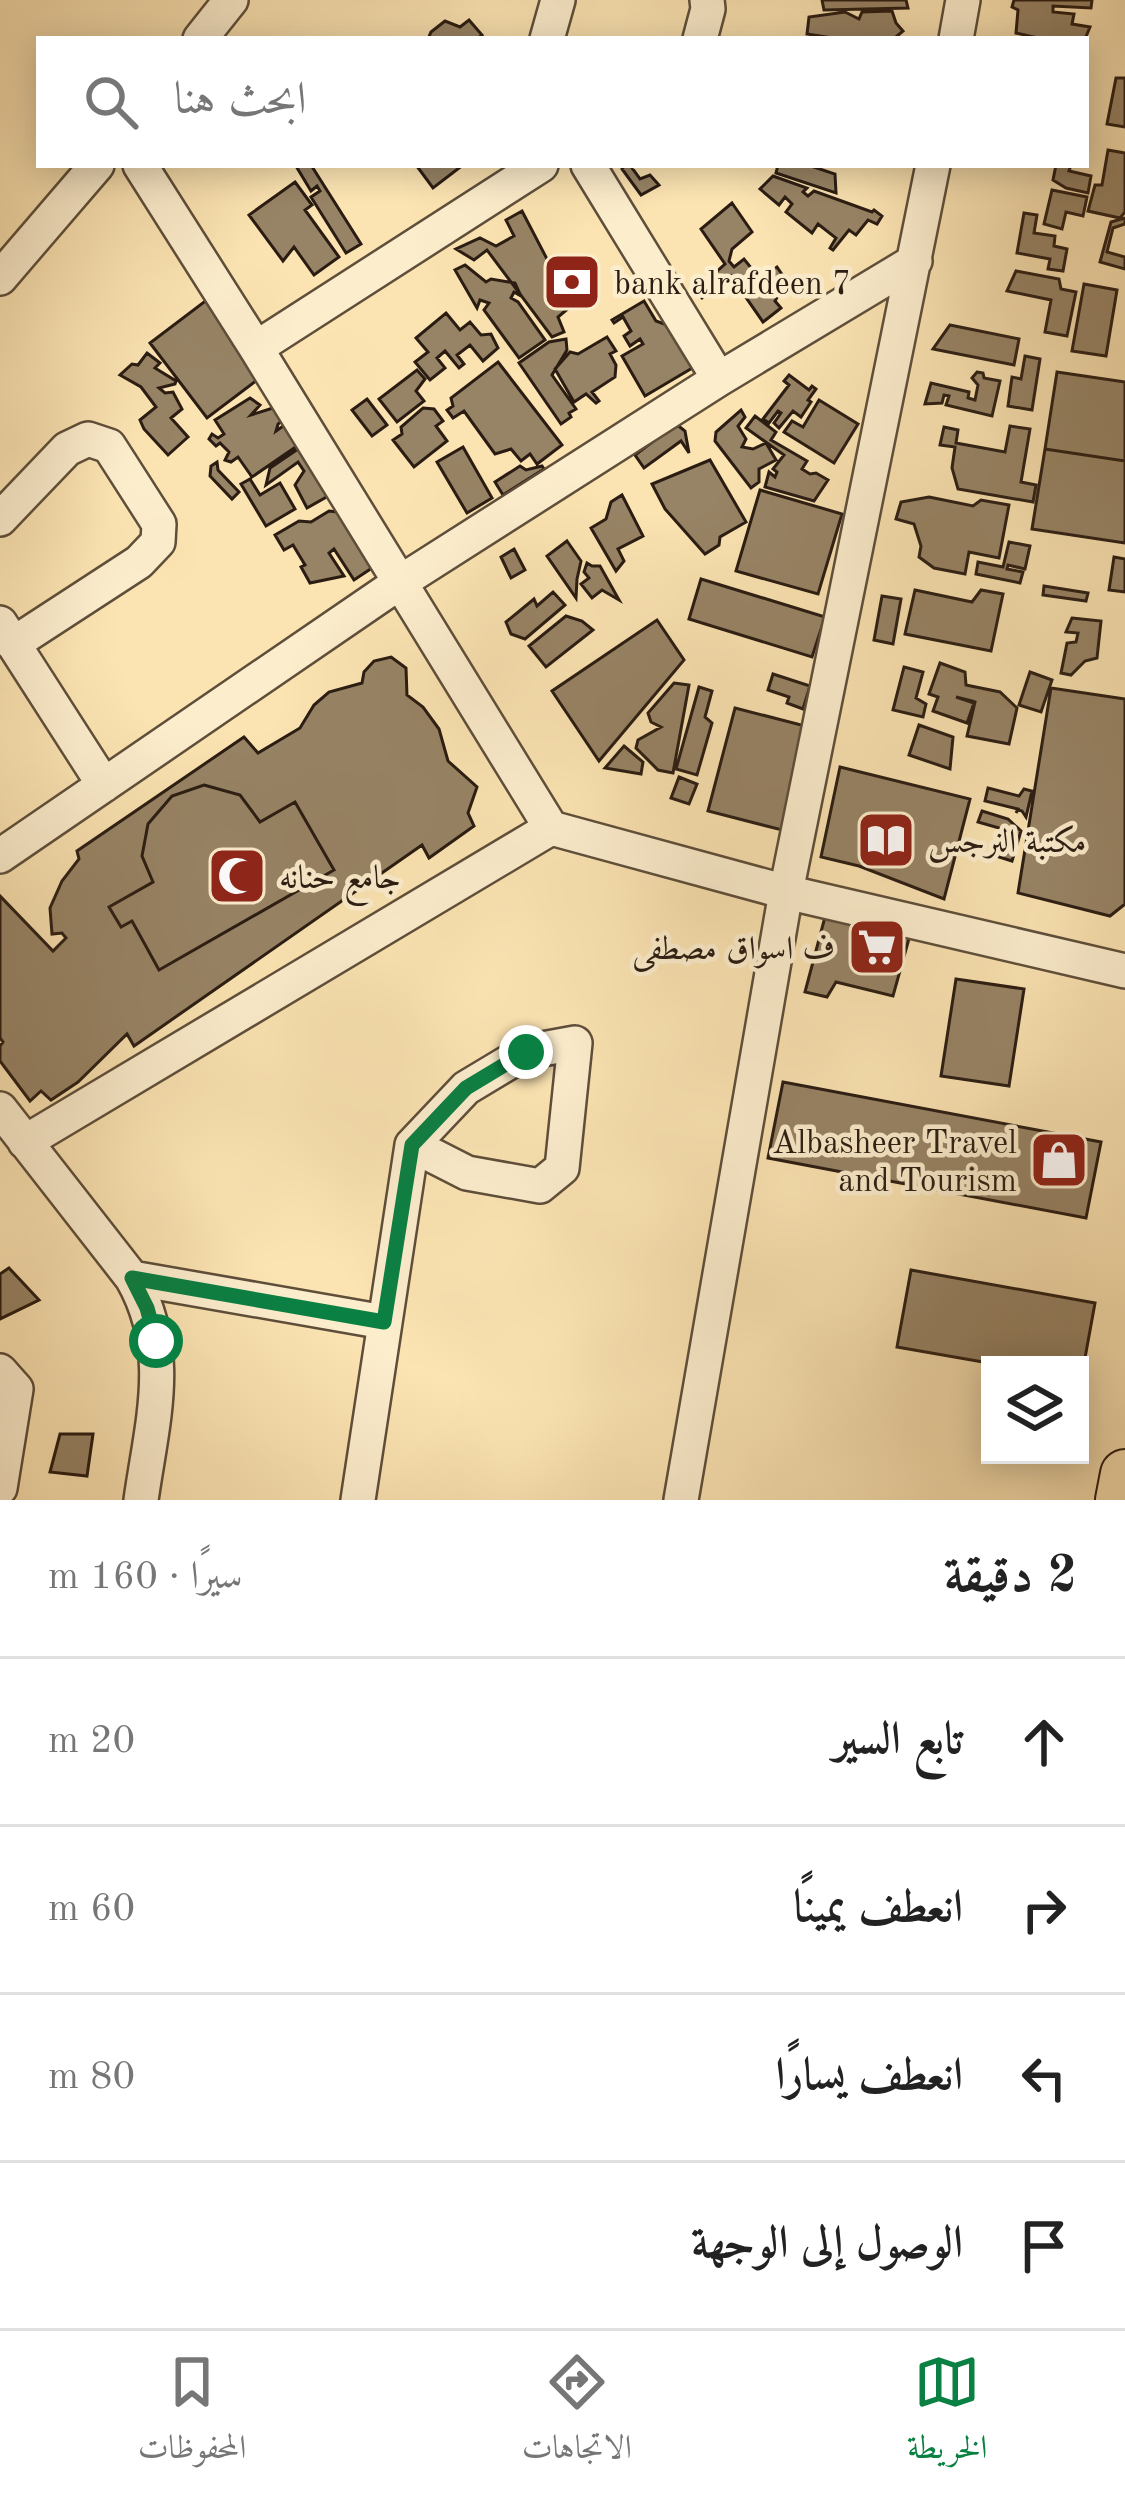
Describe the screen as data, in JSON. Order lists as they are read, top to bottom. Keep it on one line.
{"places":{"bank":["bank alrafdeen 7"],"library":["مكتبة النرجس"],"mosque":["جامع حنانه"],"supermarket":["ف اسواق مصطفى"],"shop":["Albasheer Travel and Tourism"]},"page":{"search":"ابحث هنا","heading":["2 دقيقة","سيرًا · 160 m"],"list":[["تابع السير","20 m"],["انعطف يمينًا","60 m"],["انعطف يسارًا","80 m"],"الوصول إلى الوجهة"],"nav":["الخريطة","الاتجاهات","المحفوظات"]}}
